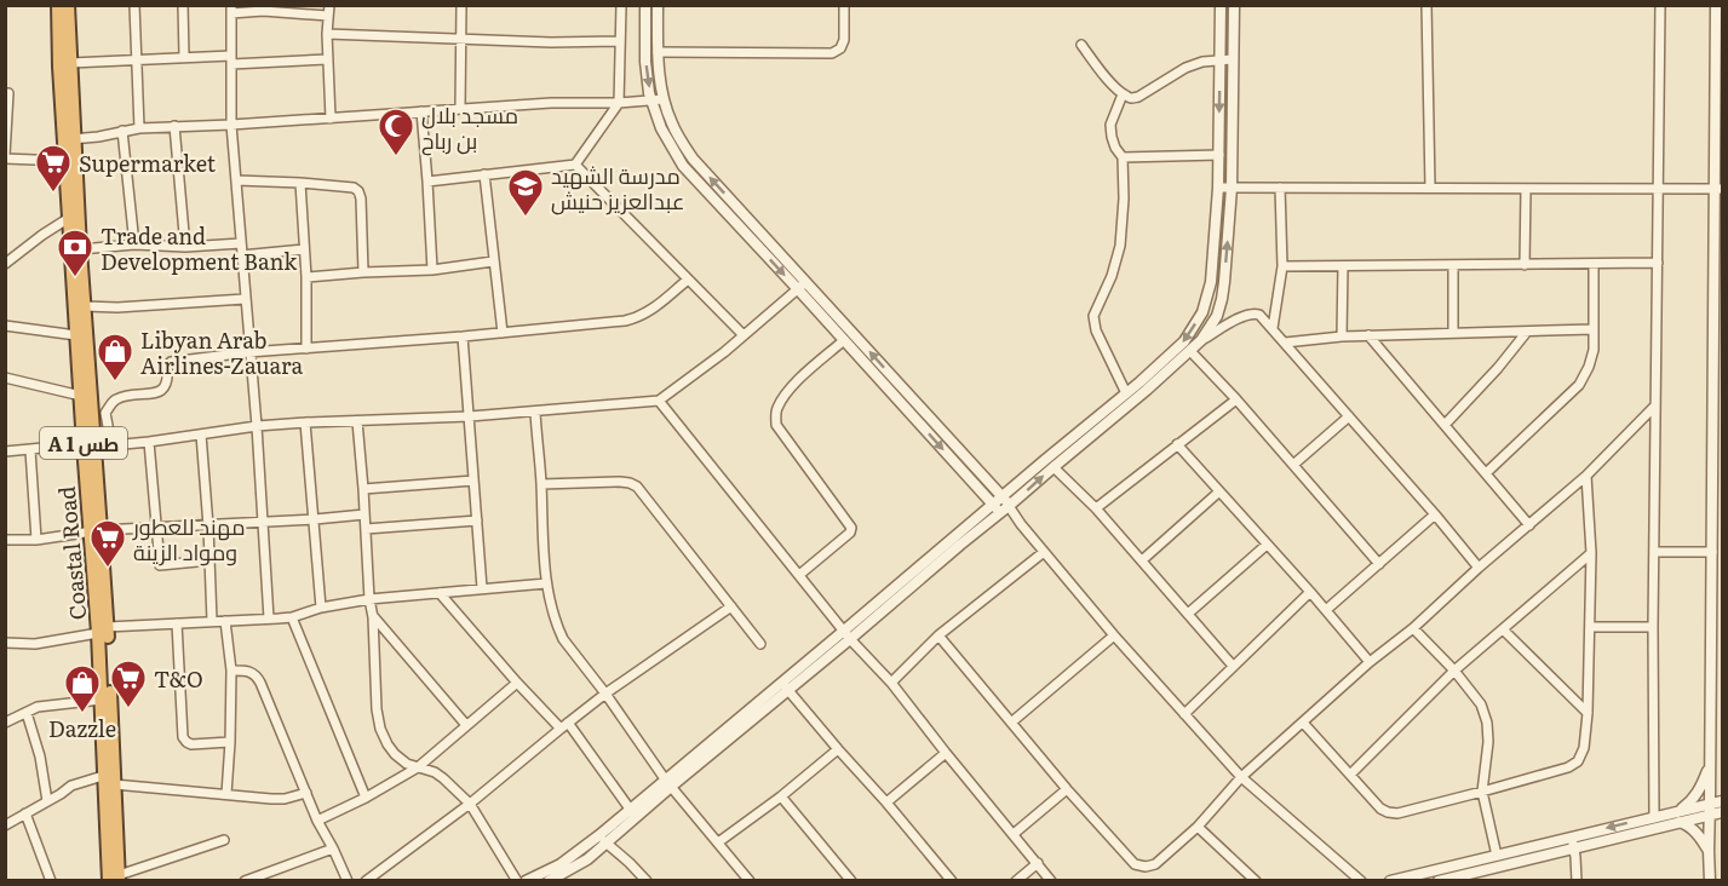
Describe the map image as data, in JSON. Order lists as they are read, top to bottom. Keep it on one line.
{"streets":{"highway":["A 1 طس","Coastal Road"]},"places":{"mosque":["مسجد بلال بن رباح"],"supermarket":["Supermarket","مهند للعطور ومواد الزينة","T&O"],"school or university":["مدرسة الشهيد عبدالعزيز حنيش"],"bank":["Trade and Development Bank"],"shop":["Libyan Arab Airlines-Zauara","Dazzle"]}}
